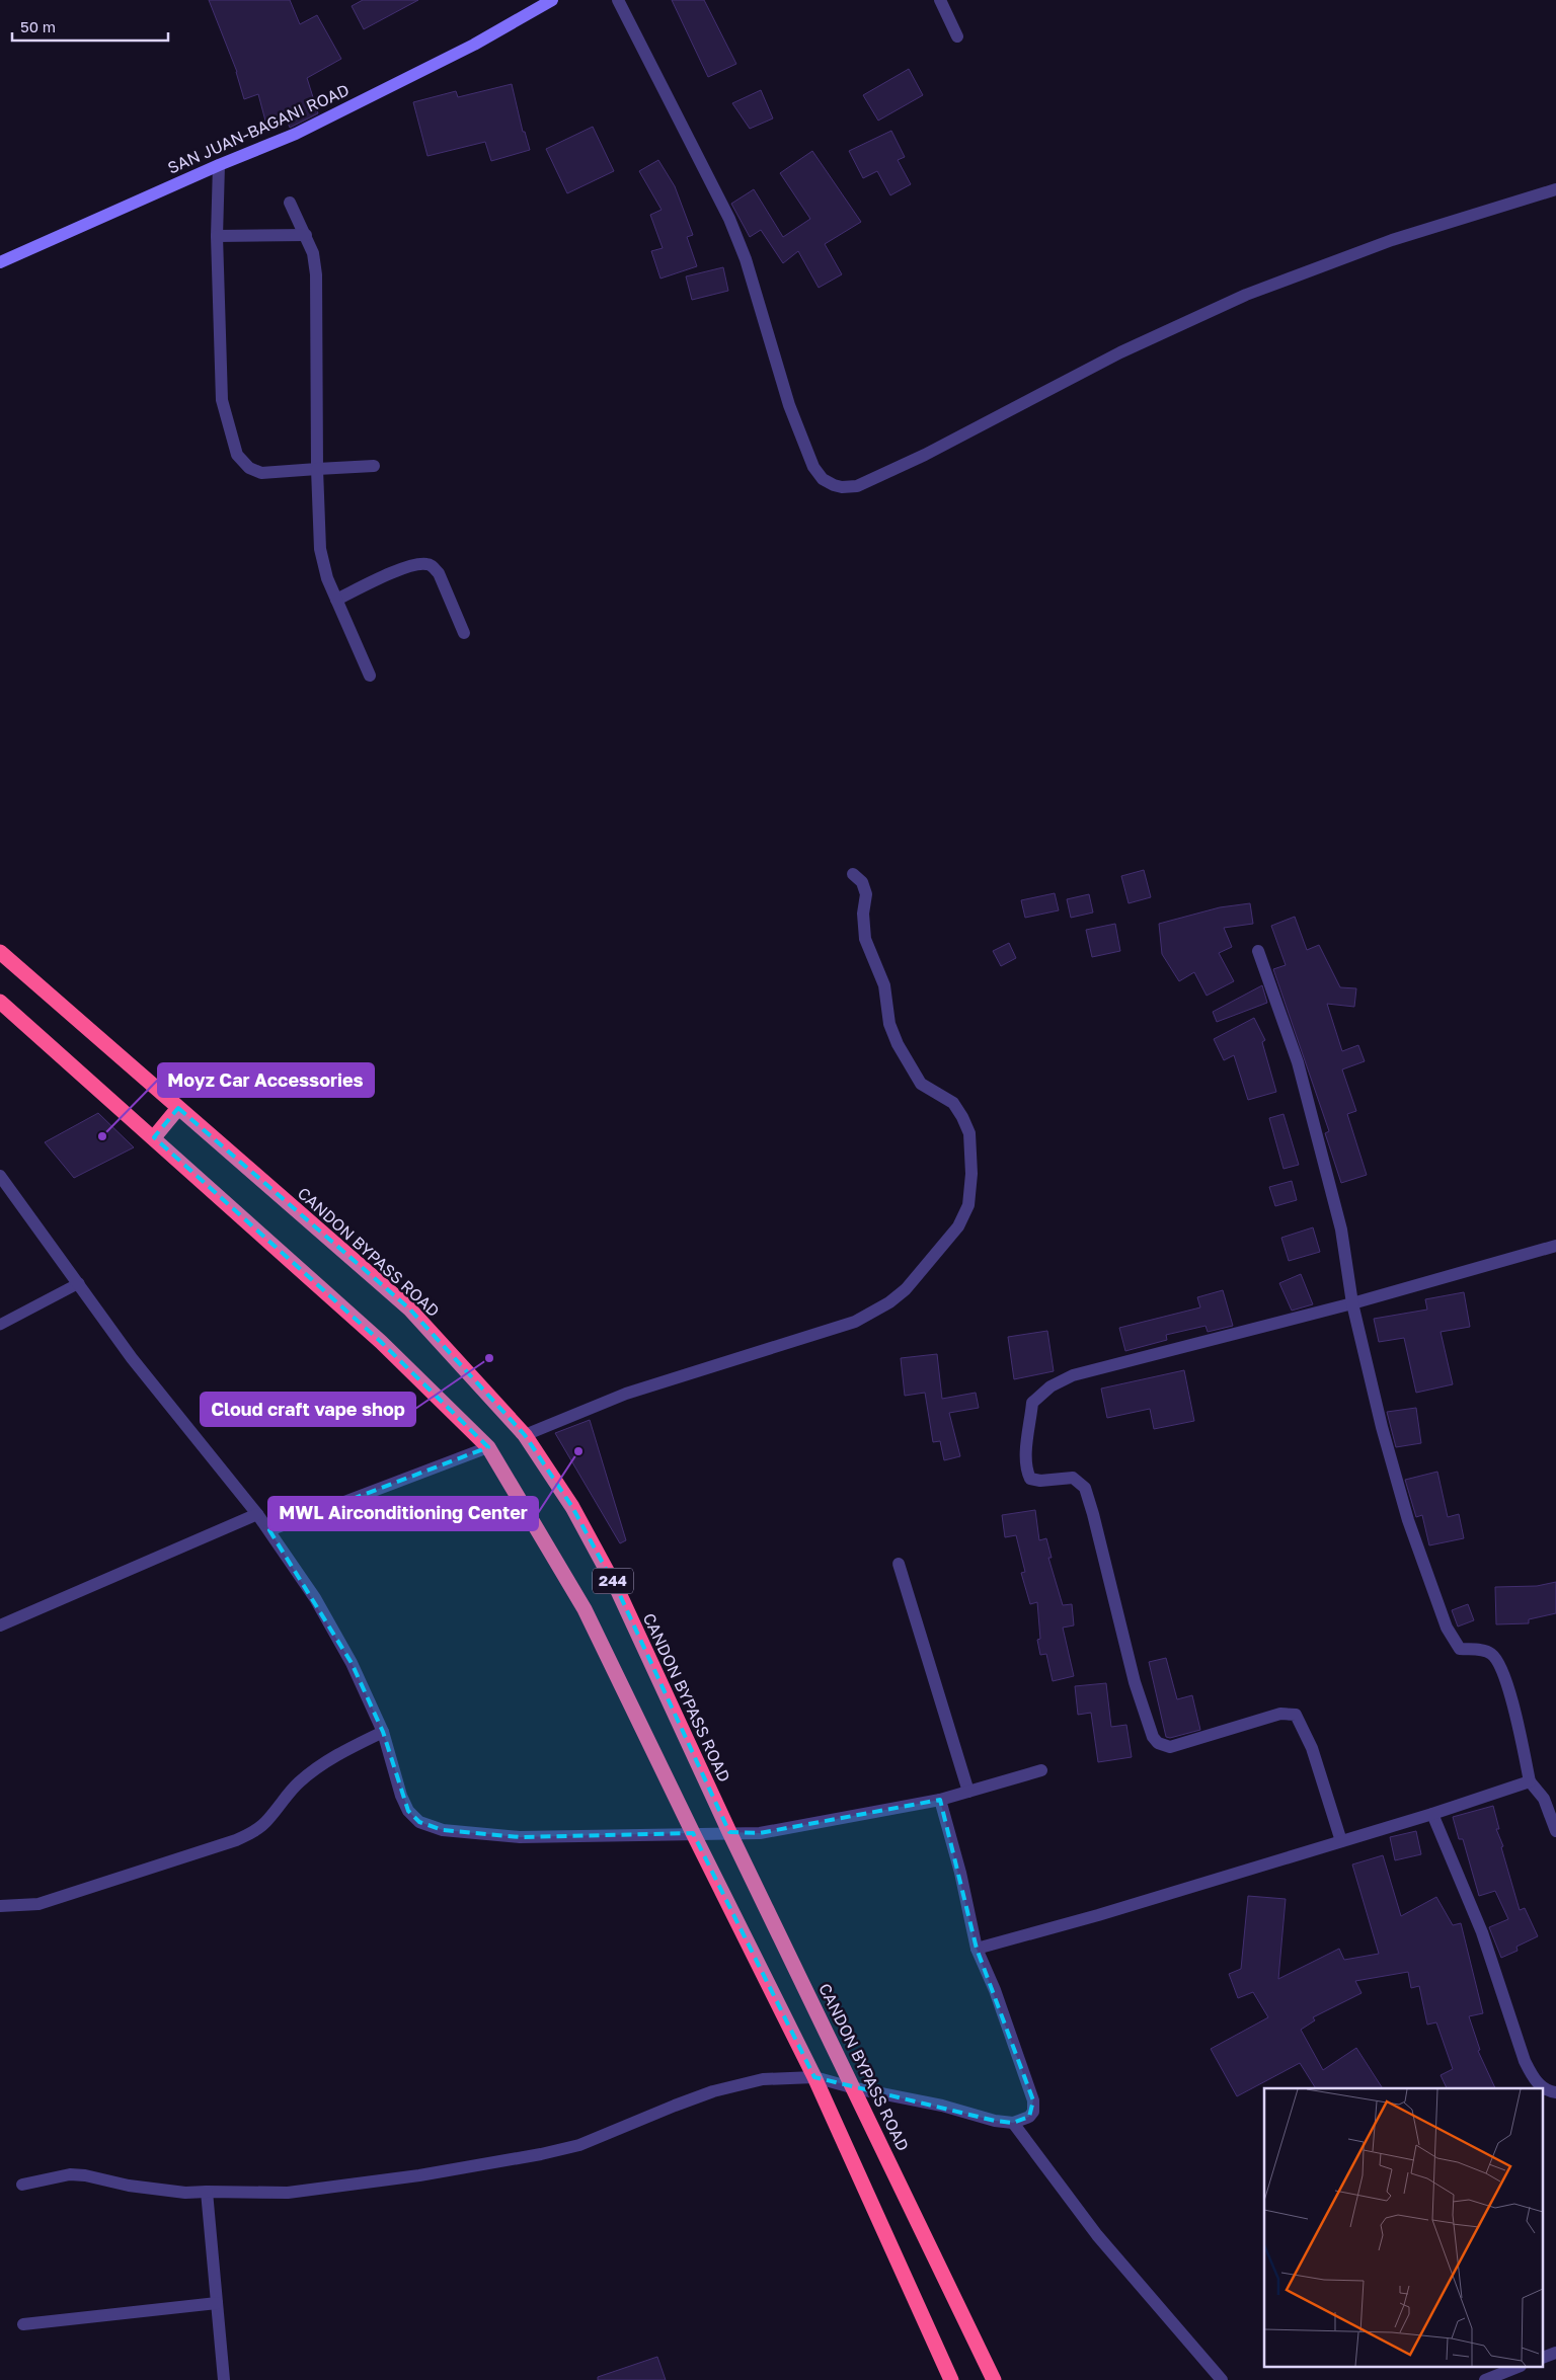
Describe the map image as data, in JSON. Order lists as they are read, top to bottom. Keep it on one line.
{"streets":{"highway":["CANDON BYPASS ROAD","244"],"street":["SAN JUAN-BAGANI ROAD"]},"places":["Moyz Car Accessories","Cloud craft vape shop","MWL Airconditioning Center"],"scale_bar":"50 m"}
